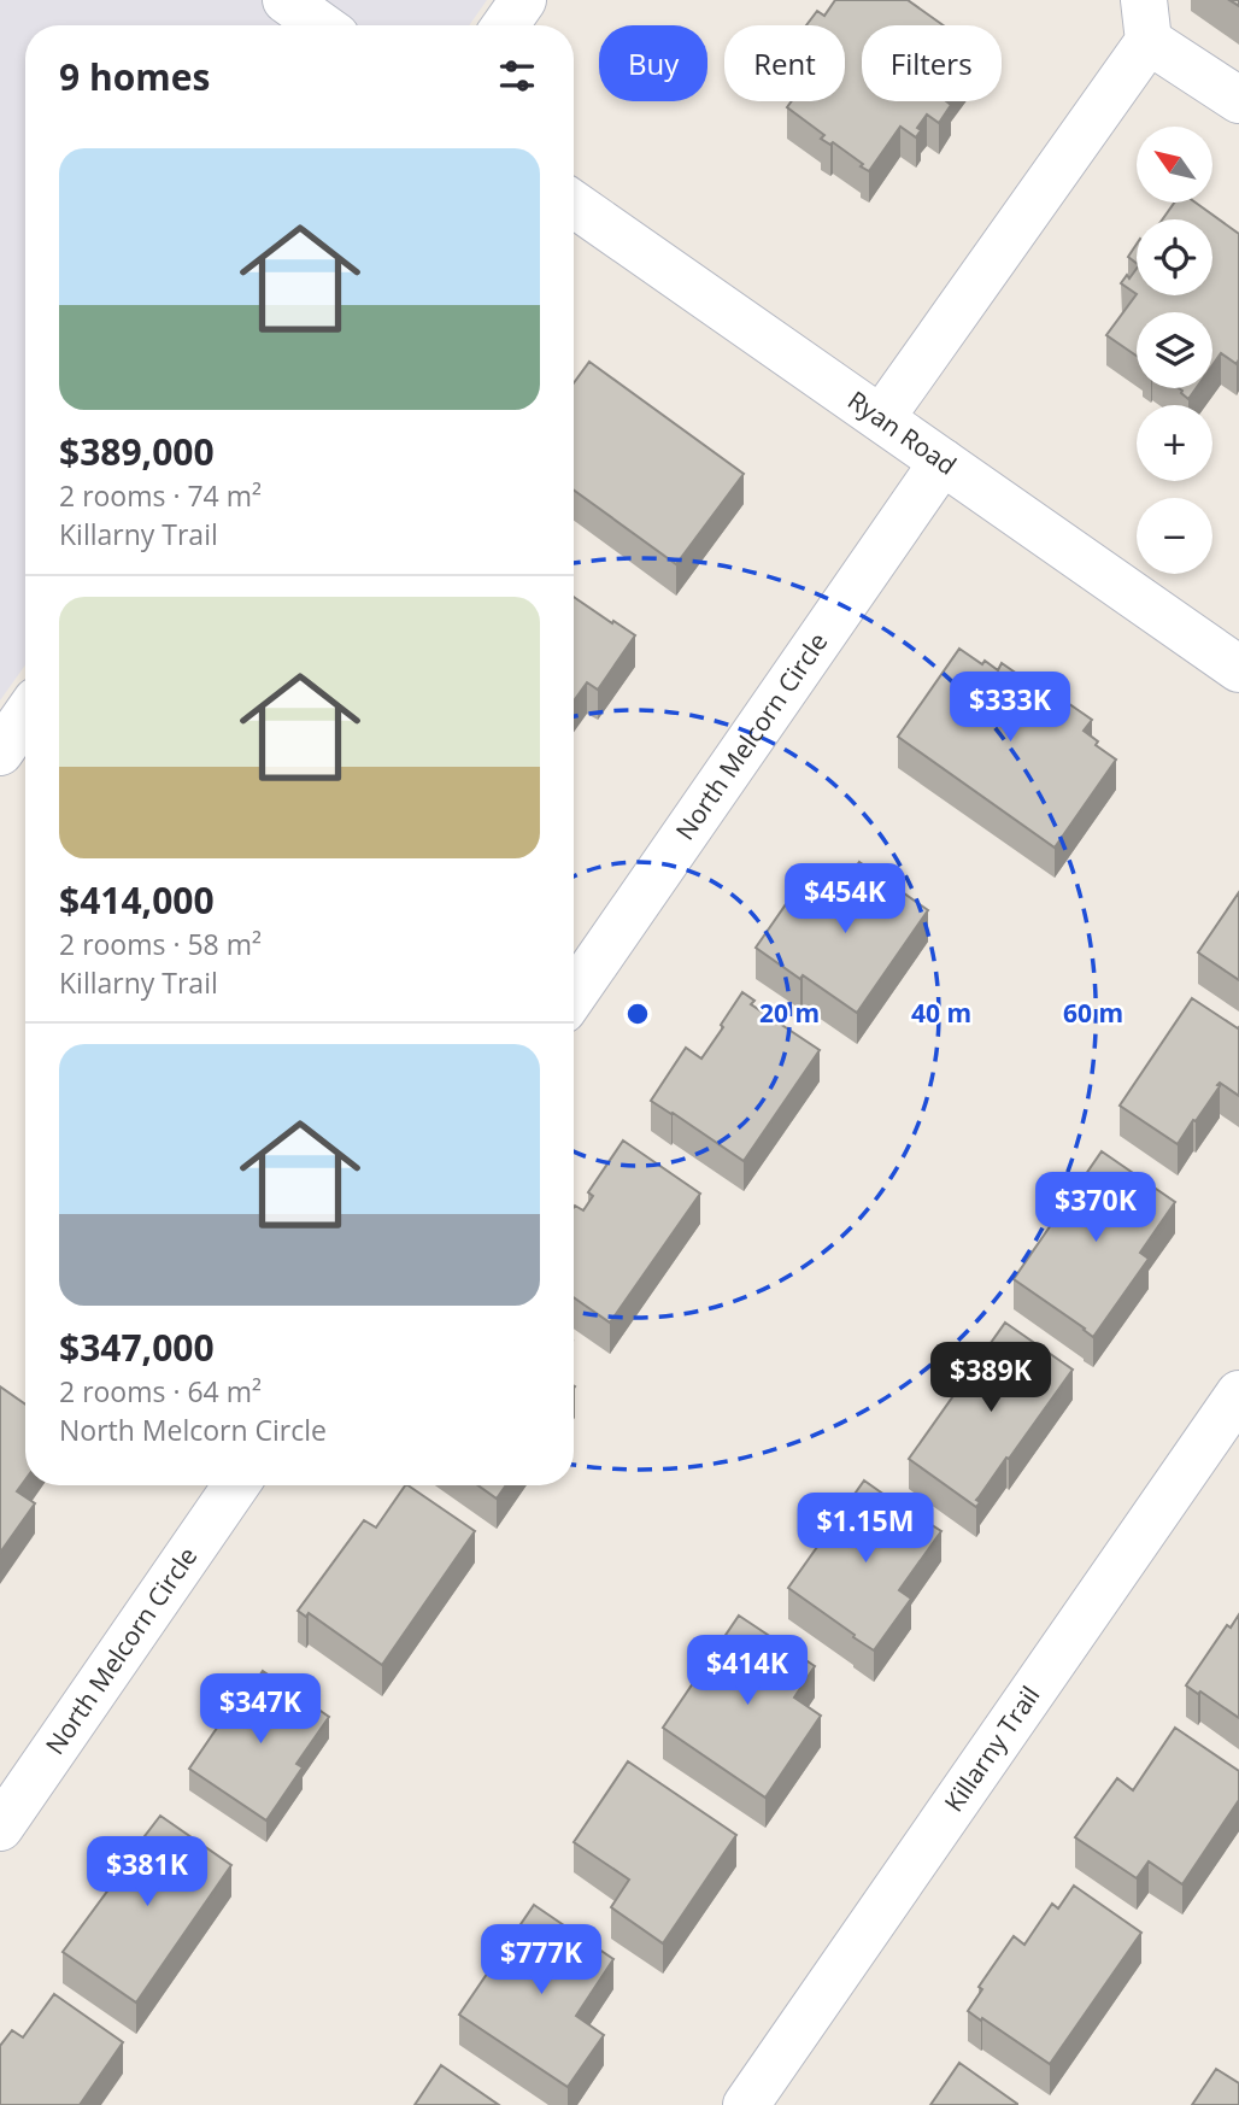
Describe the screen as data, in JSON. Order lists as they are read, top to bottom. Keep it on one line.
{"streets":{"street":["Ryan Road","North Melcorn Circle","Killarny Trail"]},"crossings":[["Ryan Road","North Melcorn Circle"]],"north":"top left","page":{"chip":["Buy","Rent","Filters"],"heading":"9 homes","map_buttons":["+","−"],"list":[{"name":"$389,000","note":"2 rooms · 74 m² · Killarny Trail"},{"name":"$414,000","note":"2 rooms · 58 m² · Killarny Trail"},{"name":"$347,000","note":"2 rooms · 64 m² · North Melcorn Circle"}],"price":["$333K","$454K","$370K","$389K","$1.15M","$414K","$347K","$381K","$777K"]},"rings":["20 m","40 m","60 m"]}
